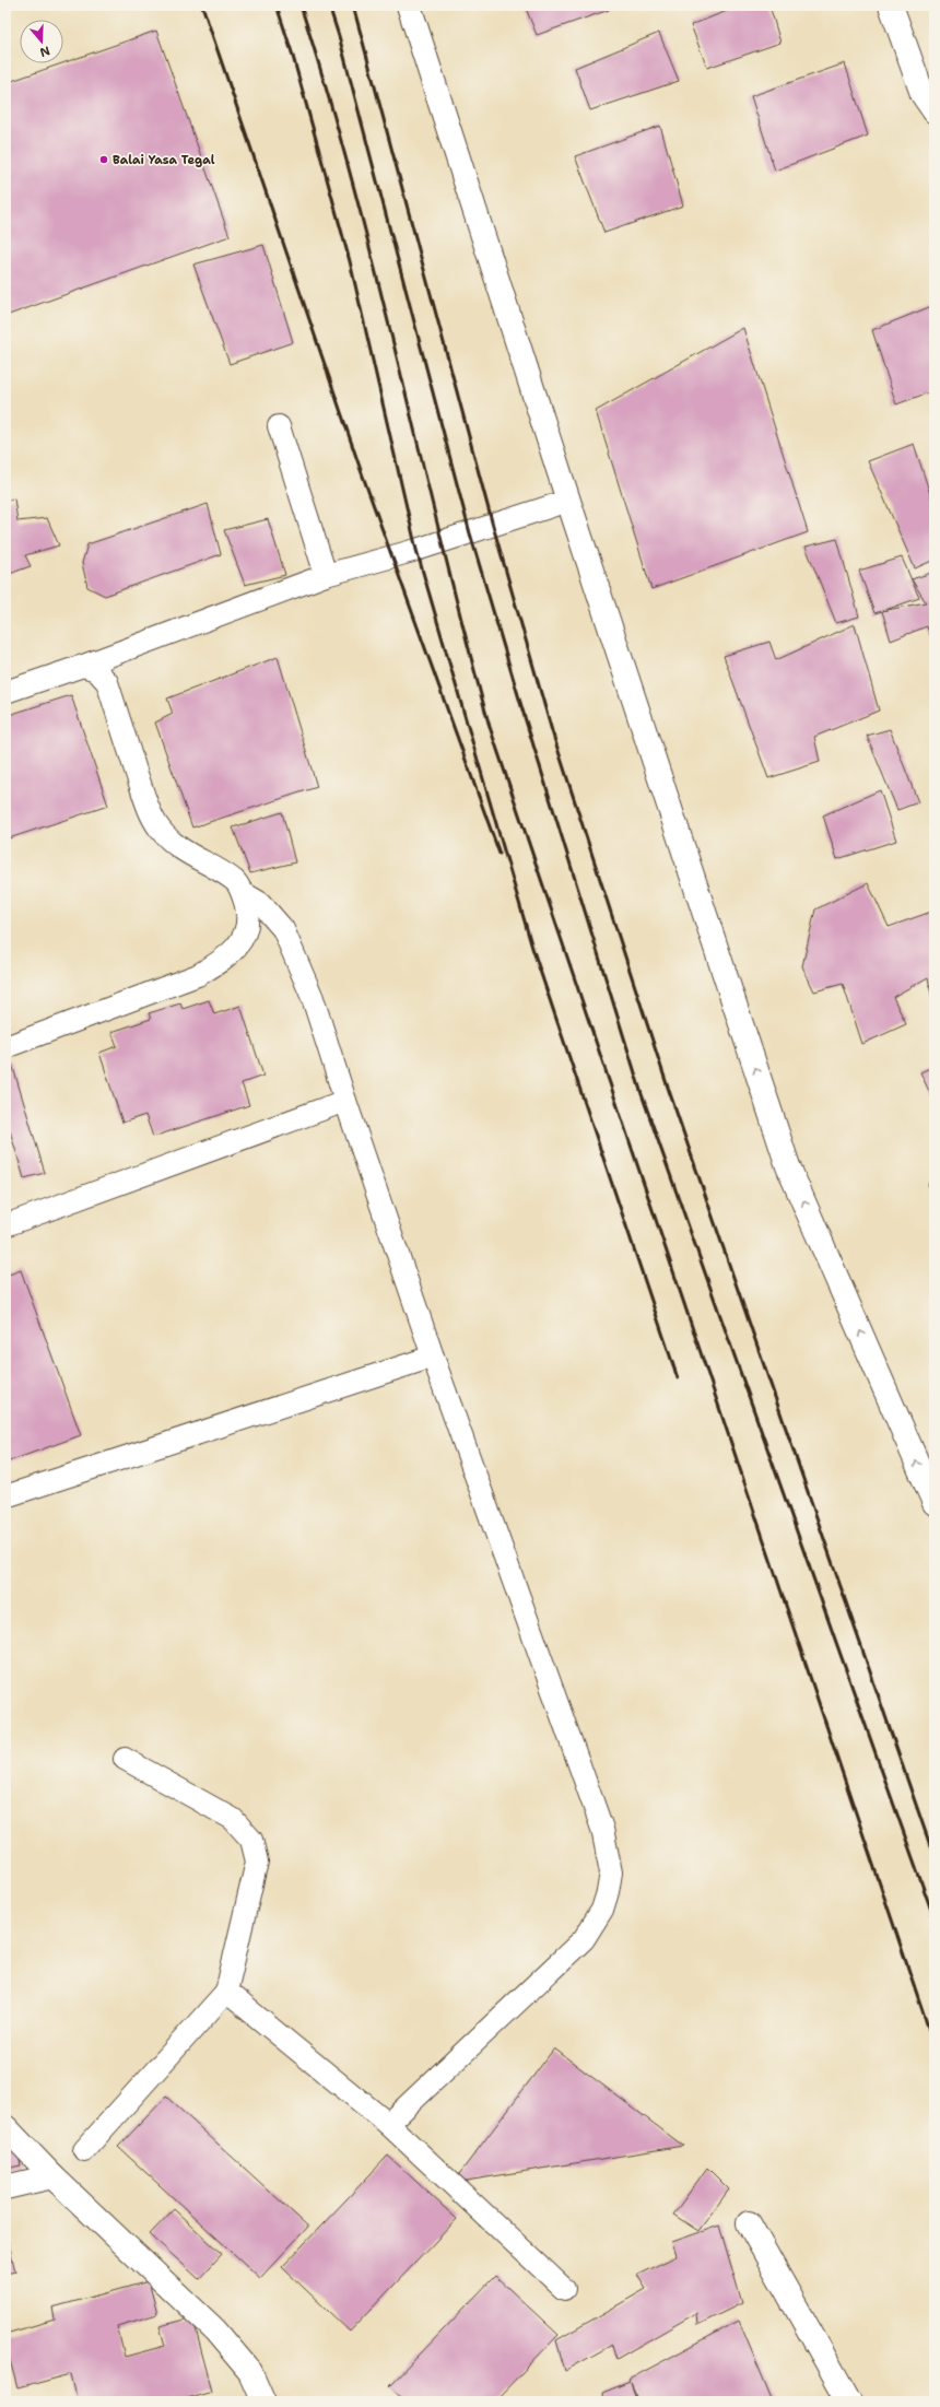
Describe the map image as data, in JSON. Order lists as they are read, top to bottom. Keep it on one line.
{"places":["Balai Yasa Tegal"],"north":"bottom"}
